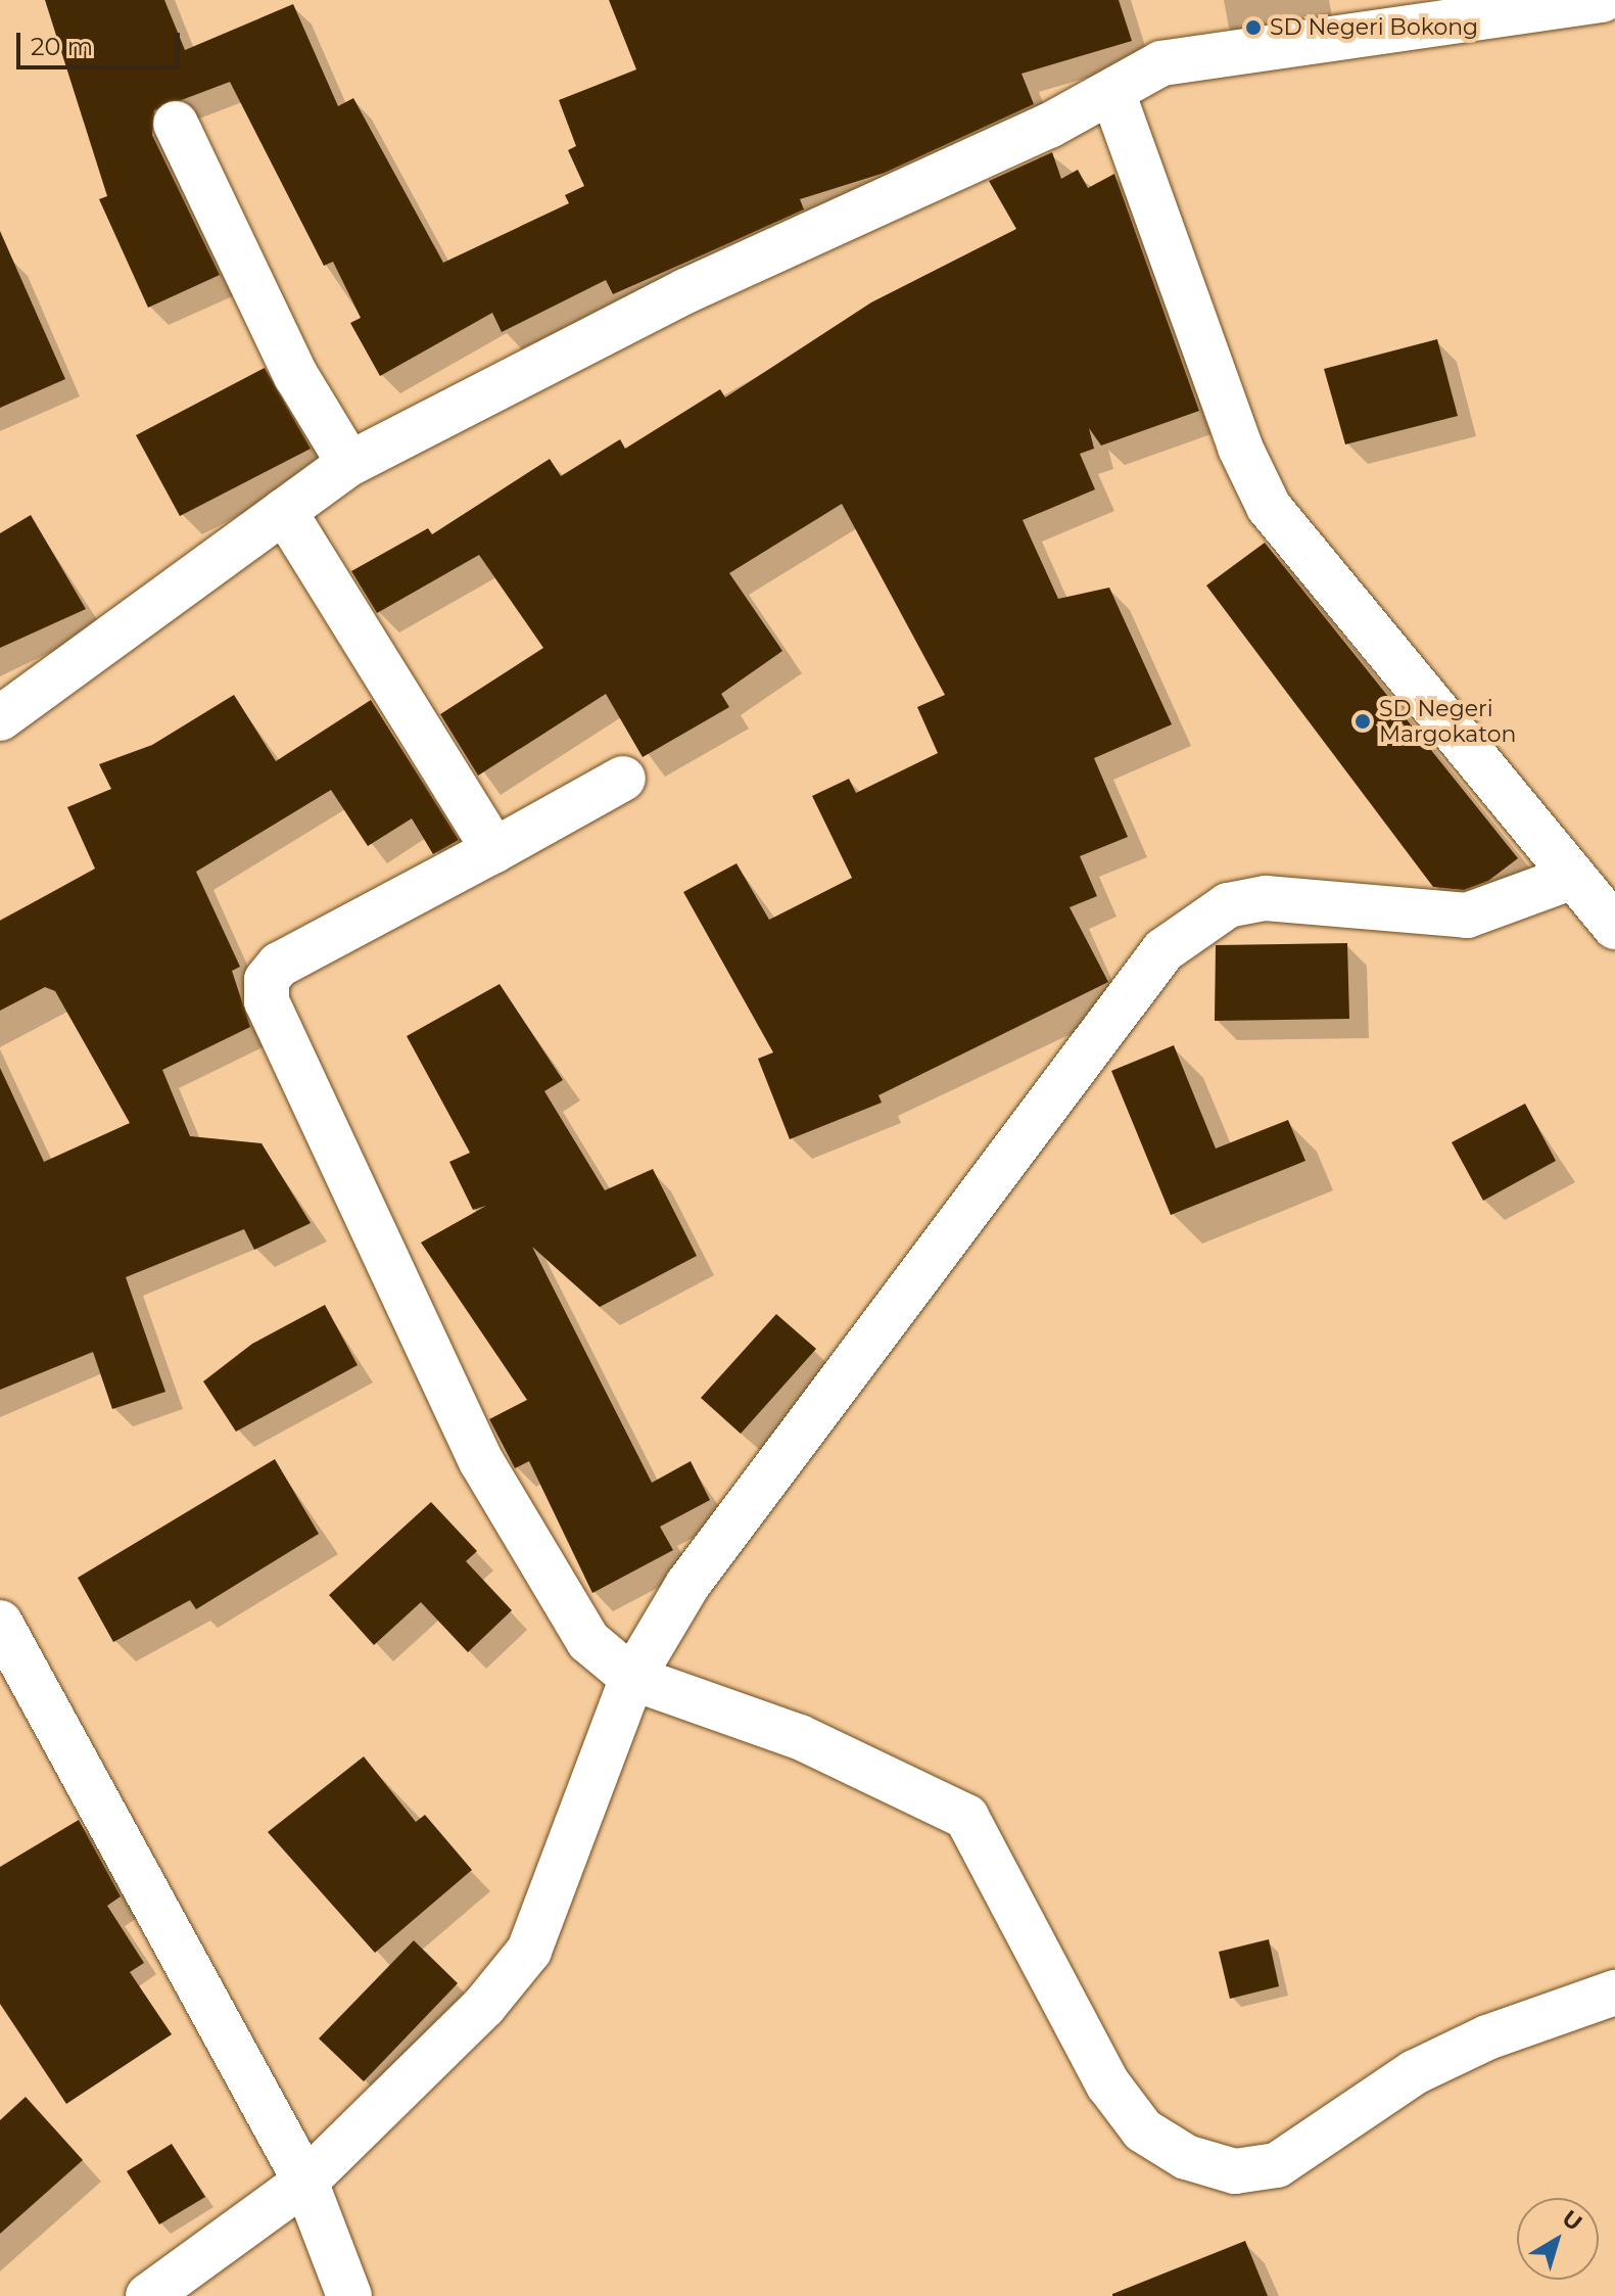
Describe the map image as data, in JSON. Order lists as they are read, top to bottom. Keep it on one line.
{"places":["SD Negeri Bokong","SD Negeri Margokaton"],"scale_bar":"20 m","north":"top right"}
